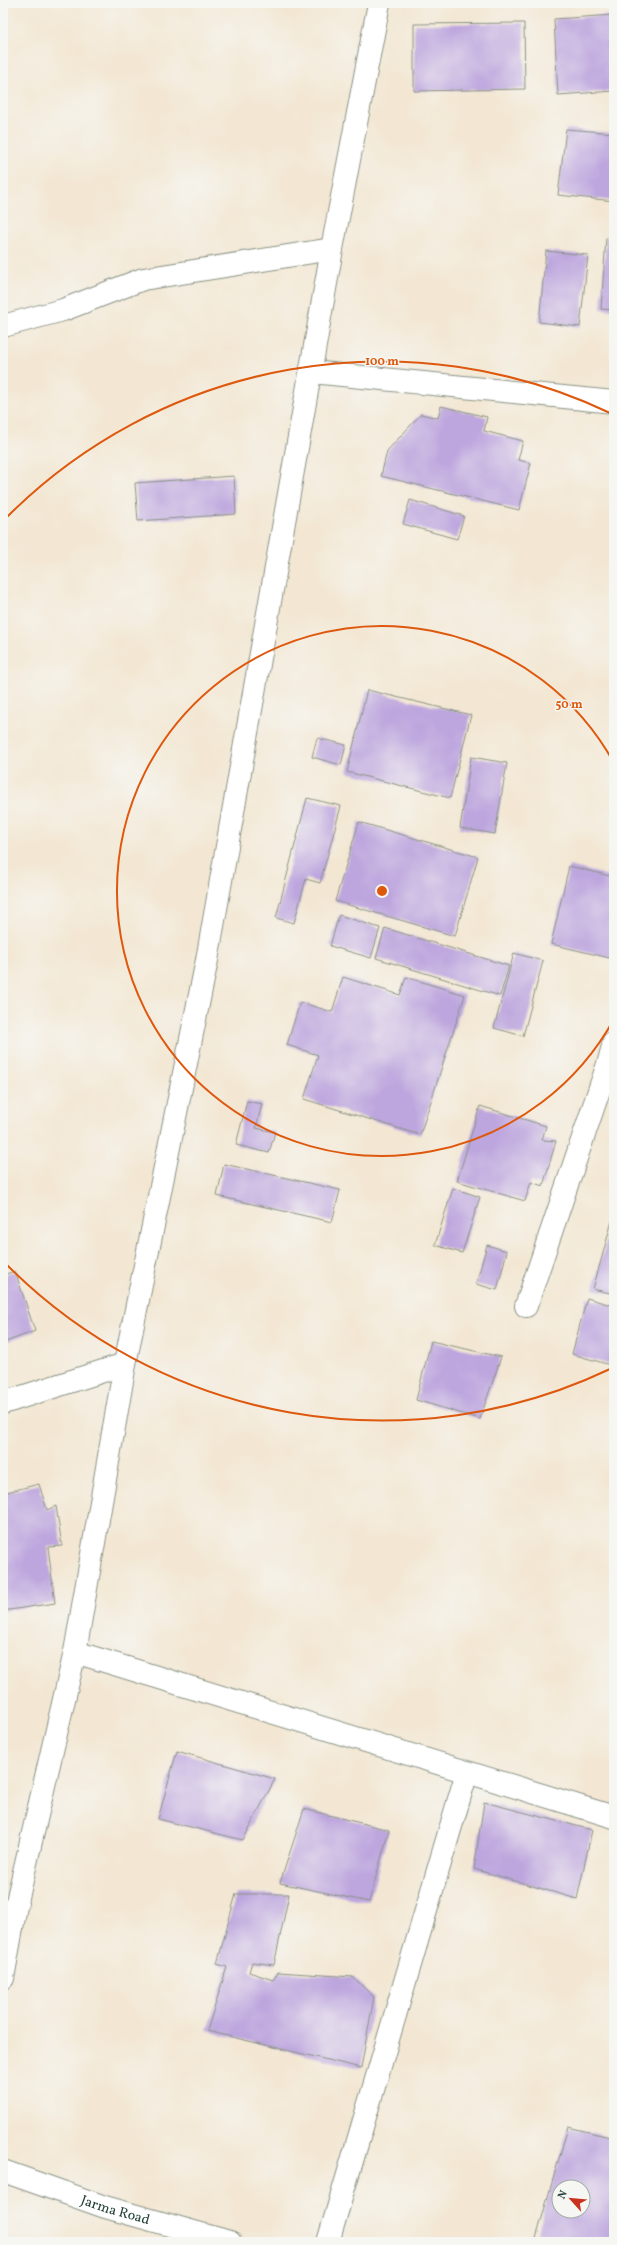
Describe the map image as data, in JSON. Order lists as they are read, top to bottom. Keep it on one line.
{"streets":{"street":["Jarma Road"]},"north":"top left","rings":["100 m","50 m"]}
